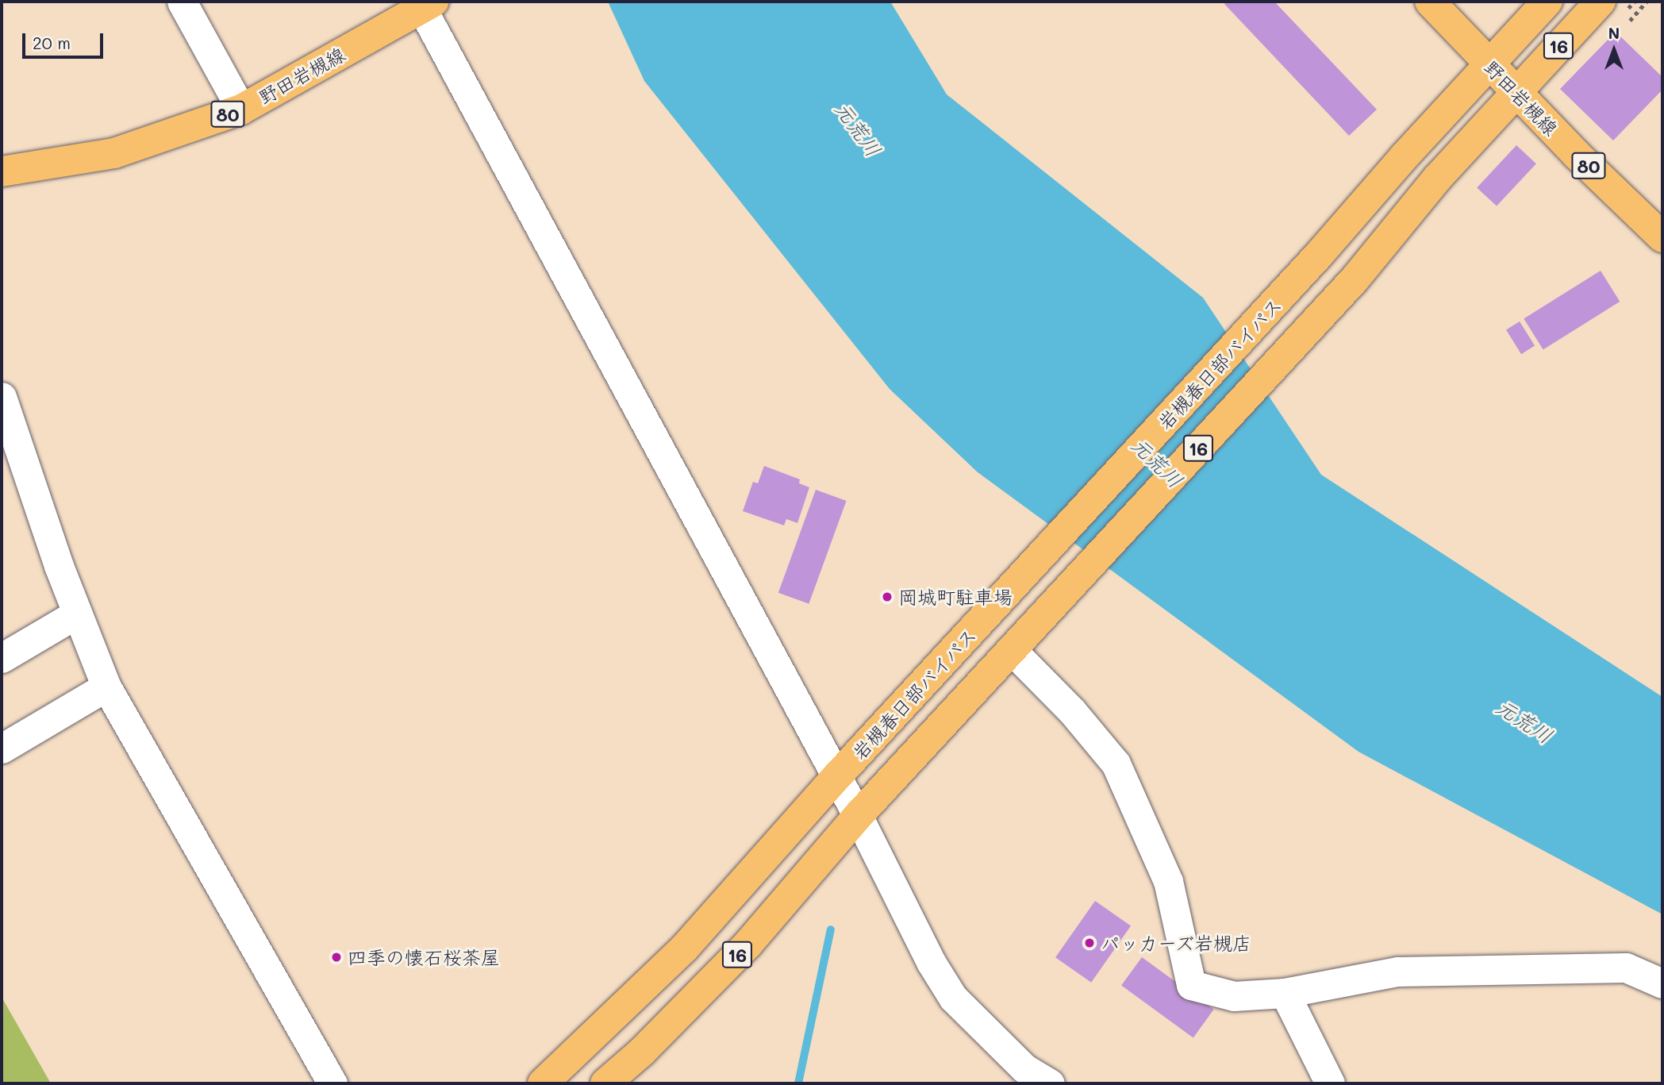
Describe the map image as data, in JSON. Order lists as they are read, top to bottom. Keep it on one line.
{"streets":{"main road":["16","野田岩槻線","80","岩槻春日部バイパス"]},"crossings":[["野田岩槻線","岩槻春日部バイパス"]],"water":["元荒川"],"places":["岡城町駐車場","パッカーズ岩槻店","四季の懐石桜茶屋"],"scale_bar":"20 m","north":"top"}
